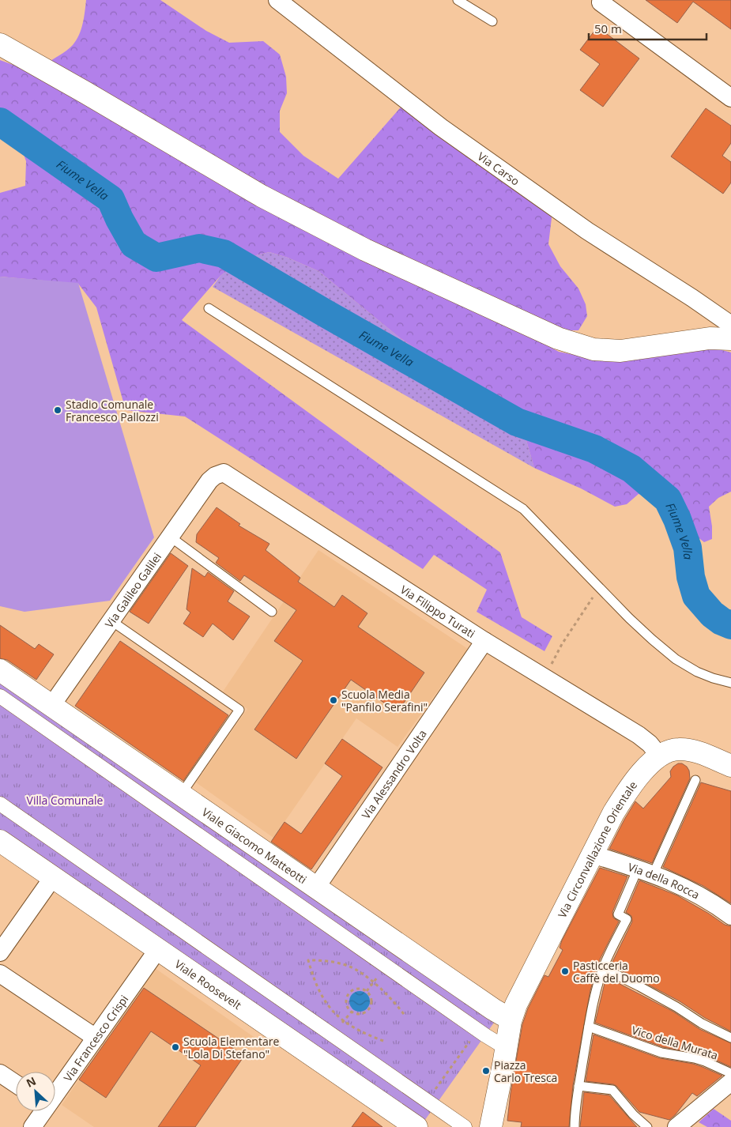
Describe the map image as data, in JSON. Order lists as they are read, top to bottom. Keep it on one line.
{"streets":{"street":["Via Carso","Via Galileo Galilei","Via Filippo Turati","Via Alessandro Volta","Viale Giacomo Matteotti","Via Circonvallazione Orientale","Via della Rocca","Viale Roosevelt","Via Francesco Crispi"],"lane":["Vico della Murata"]},"crossings":[["Via Galileo Galilei","Via Filippo Turati"],["Via Galileo Galilei","Viale Giacomo Matteotti"],["Via Filippo Turati","Via Alessandro Volta"],["Via Filippo Turati","Via Circonvallazione Orientale"],["Via Alessandro Volta","Viale Giacomo Matteotti"],["Viale Giacomo Matteotti","Via Circonvallazione Orientale"],["Via Circonvallazione Orientale","Via della Rocca"],["Viale Roosevelt","Via Francesco Crispi"]],"water":["Fiume Vella"],"parks":["Villa Comunale"],"places":["Stadio Comunale Francesco Pallozzi","Scuola Media \"Panfilo Serafini\"","Pasticceria Caffè del Duomo","Scuola Elementare \"Lola Di Stefano\"","Piazza Carlo Tresca"],"scale_bar":"50 m","north":"top left"}
